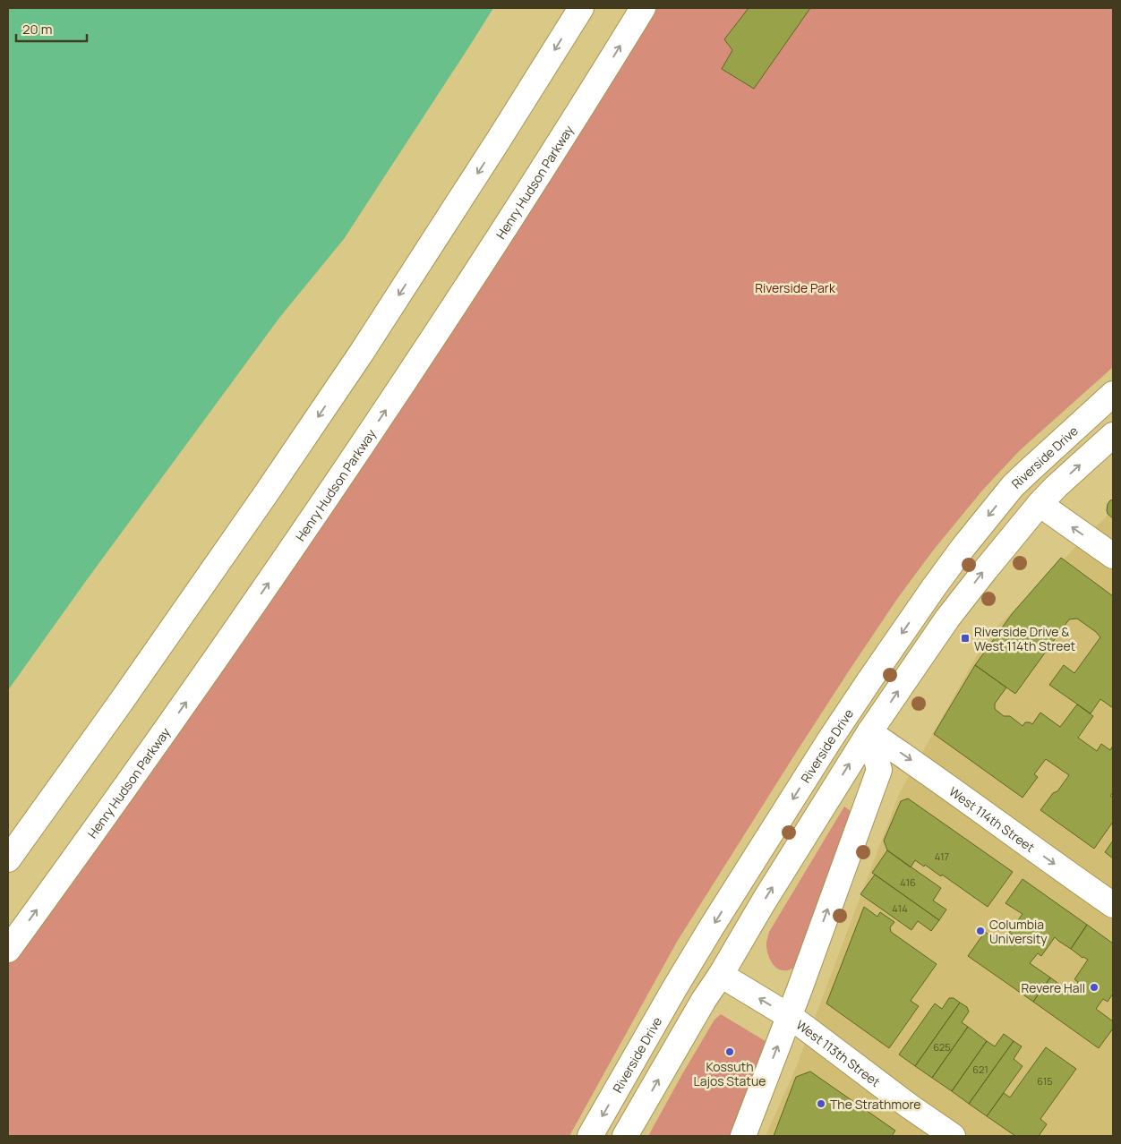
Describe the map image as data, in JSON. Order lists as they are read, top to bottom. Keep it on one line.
{"streets":{"main road":["Henry Hudson Parkway","Riverside Drive","West 114th Street","West 113th Street"]},"crossings":[["Riverside Drive","West 114th Street"],["Riverside Drive","West 113th Street"]],"one_way":["West 114th Street"],"parks":["Riverside Park"],"places":{"transit":["Riverside Drive & West 114th Street"],"other":["Columbia University","Revere Hall","Kossuth Lajos Statue","The Strathmore"]},"house_numbers":["417","416","414","625","621","615"],"scale_bar":"20 m"}
